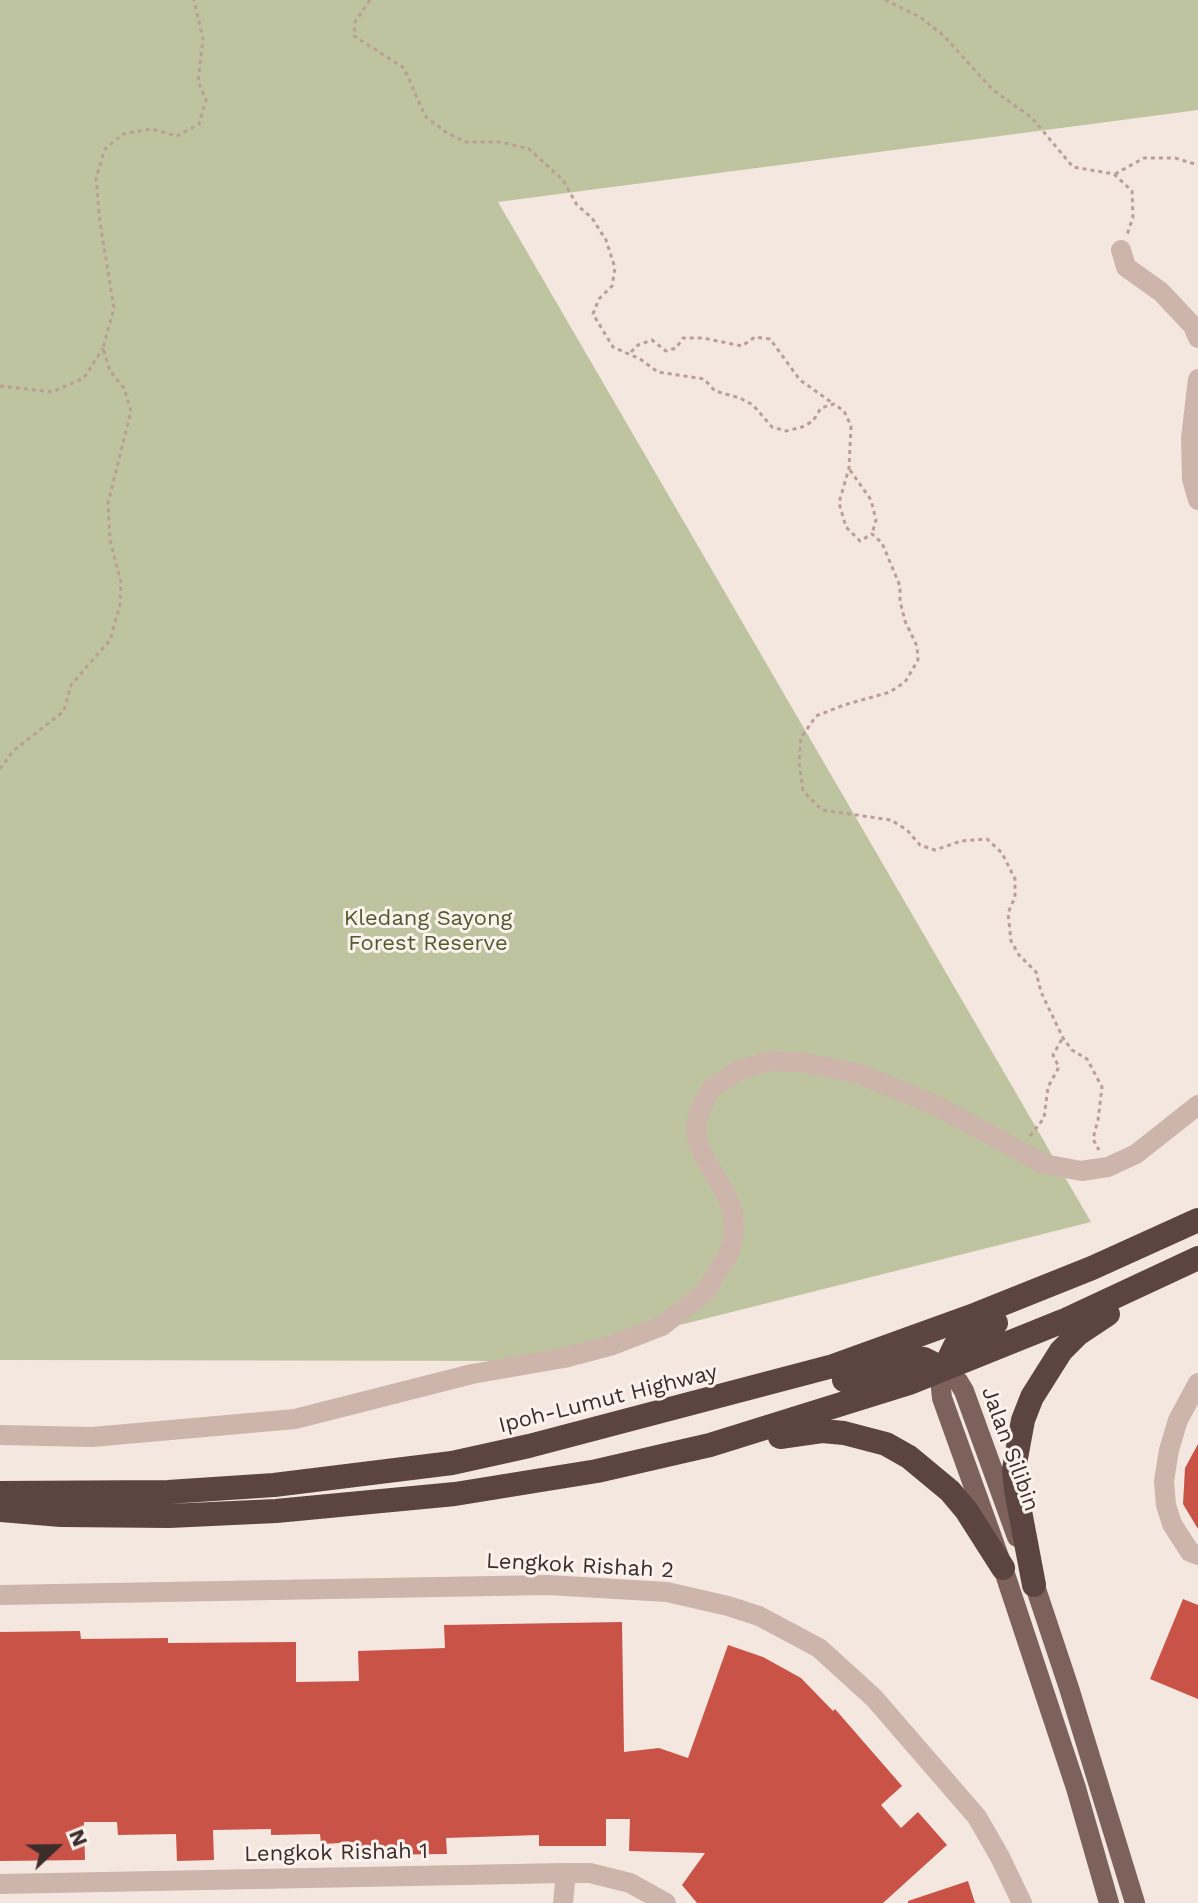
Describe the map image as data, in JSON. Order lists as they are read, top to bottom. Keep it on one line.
{"streets":{"highway":["Ipoh-Lumut Highway"],"main road":["Jalan Silibin"],"street":["Lengkok Rishah 2","Lengkok Rishah 1"]},"parks":["Kledang Sayong Forest Reserve"],"north":"right"}
